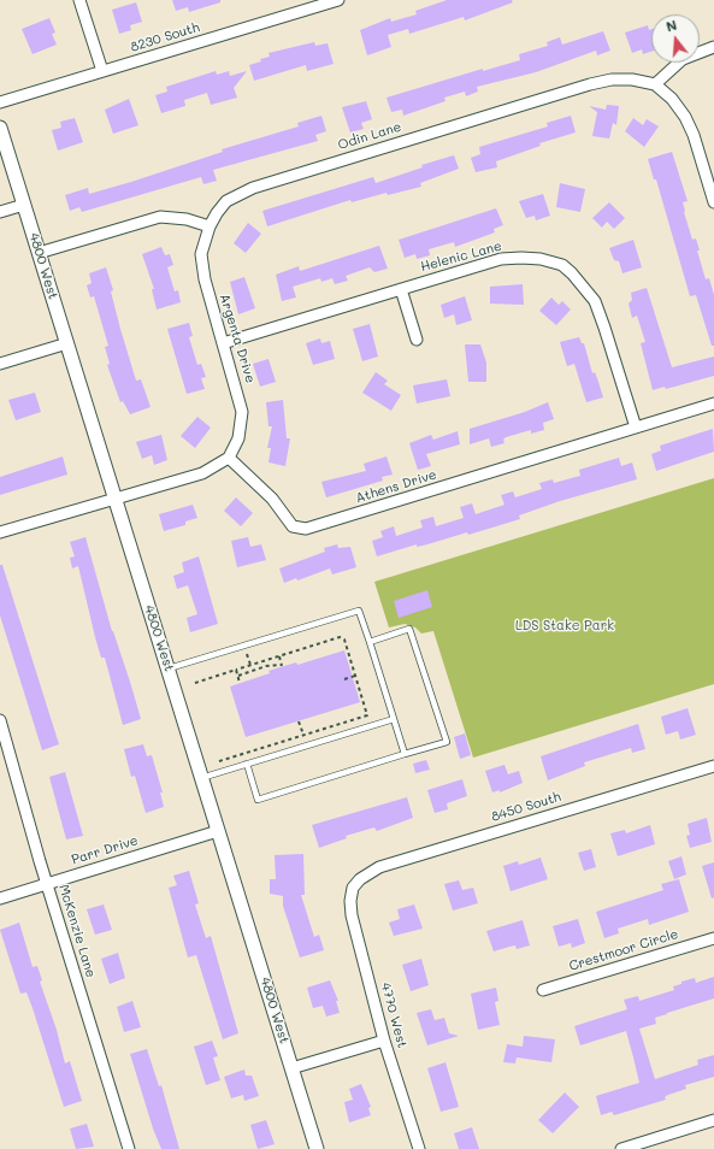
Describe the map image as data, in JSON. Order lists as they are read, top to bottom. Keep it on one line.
{"streets":{"street":["8230 South","Odin Lane","Helenic Lane","4800 West","Argenta Drive","Athens Drive","8450 South","Parr Drive","McKenzie Lane","Crestmoor Circle","4770 West"]},"crossings":[["Odin Lane","Argenta Drive"],["Helenic Lane","Argenta Drive"],["Helenic Lane","Athens Drive"],["4800 West","Parr Drive"],["Argenta Drive","Athens Drive"],["8450 South","4770 West"],["Parr Drive","McKenzie Lane"]],"parks":["LDS Stake Park"],"north":"top"}
